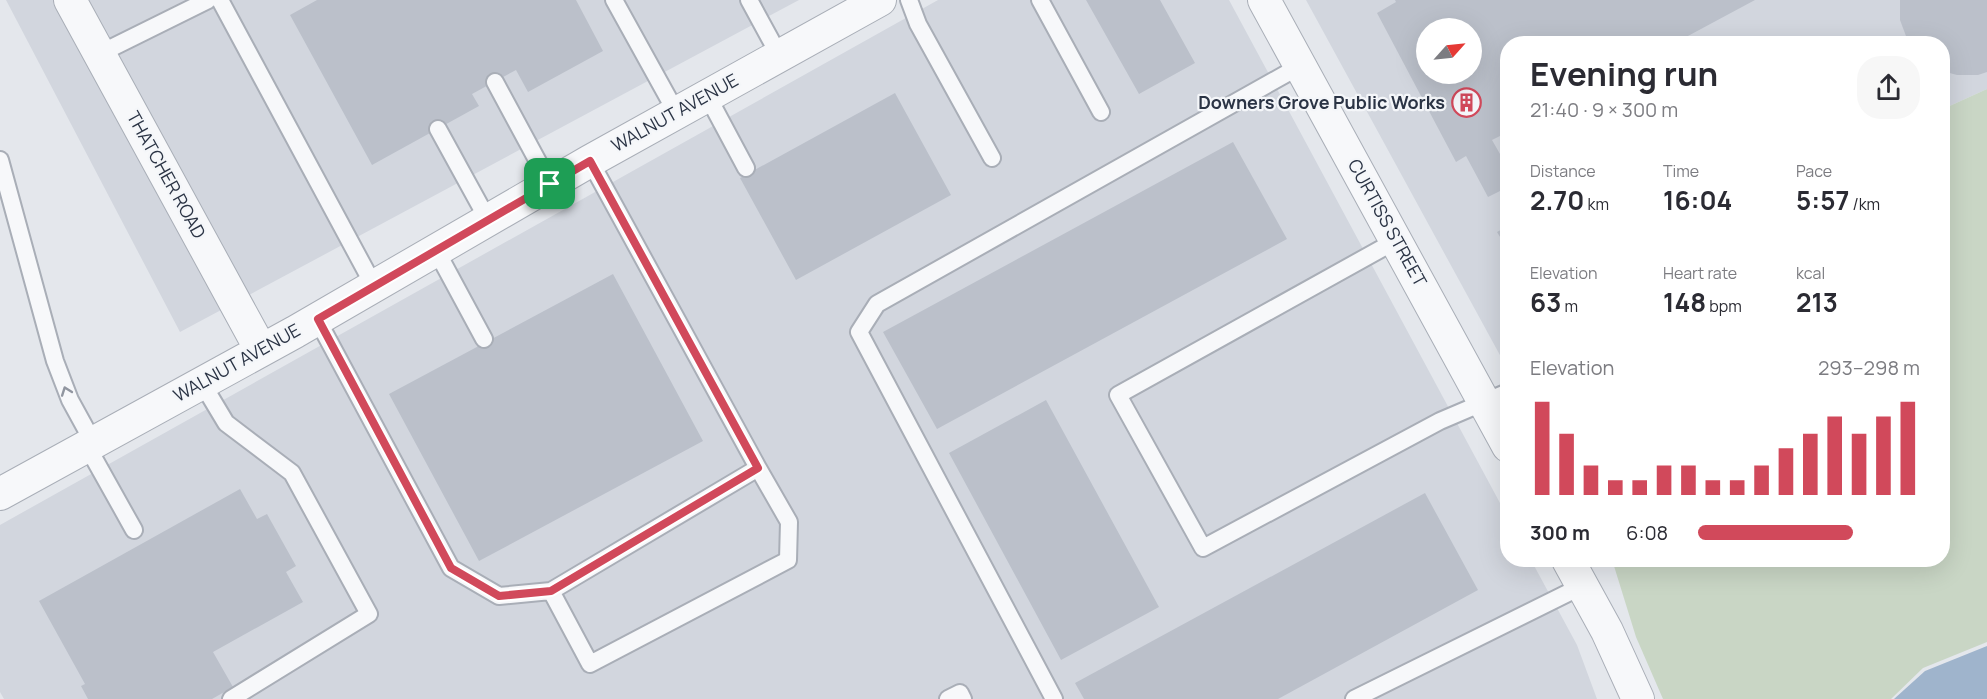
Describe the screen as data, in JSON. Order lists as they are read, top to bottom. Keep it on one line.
{"streets":{"street":["WALNUT AVENUE","THATCHER ROAD","CURTISS STREET"]},"crossings":[["WALNUT AVENUE","THATCHER ROAD"]],"places":{"building":["Downers Grove Public Works"]},"north":"top right","page":{"heading":["Evening run","21:40 · 9 × 300 m"],"stats":[["Distance","2.70 km"],["Time","16:04"],["Pace","5:57 /km"],["Elevation","63 m"],["Heart rate","148 bpm"],["kcal","213"]],"chart":["Elevation","293–298 m"],"list":[{"name":"300 m","note":"6:08"}]}}
